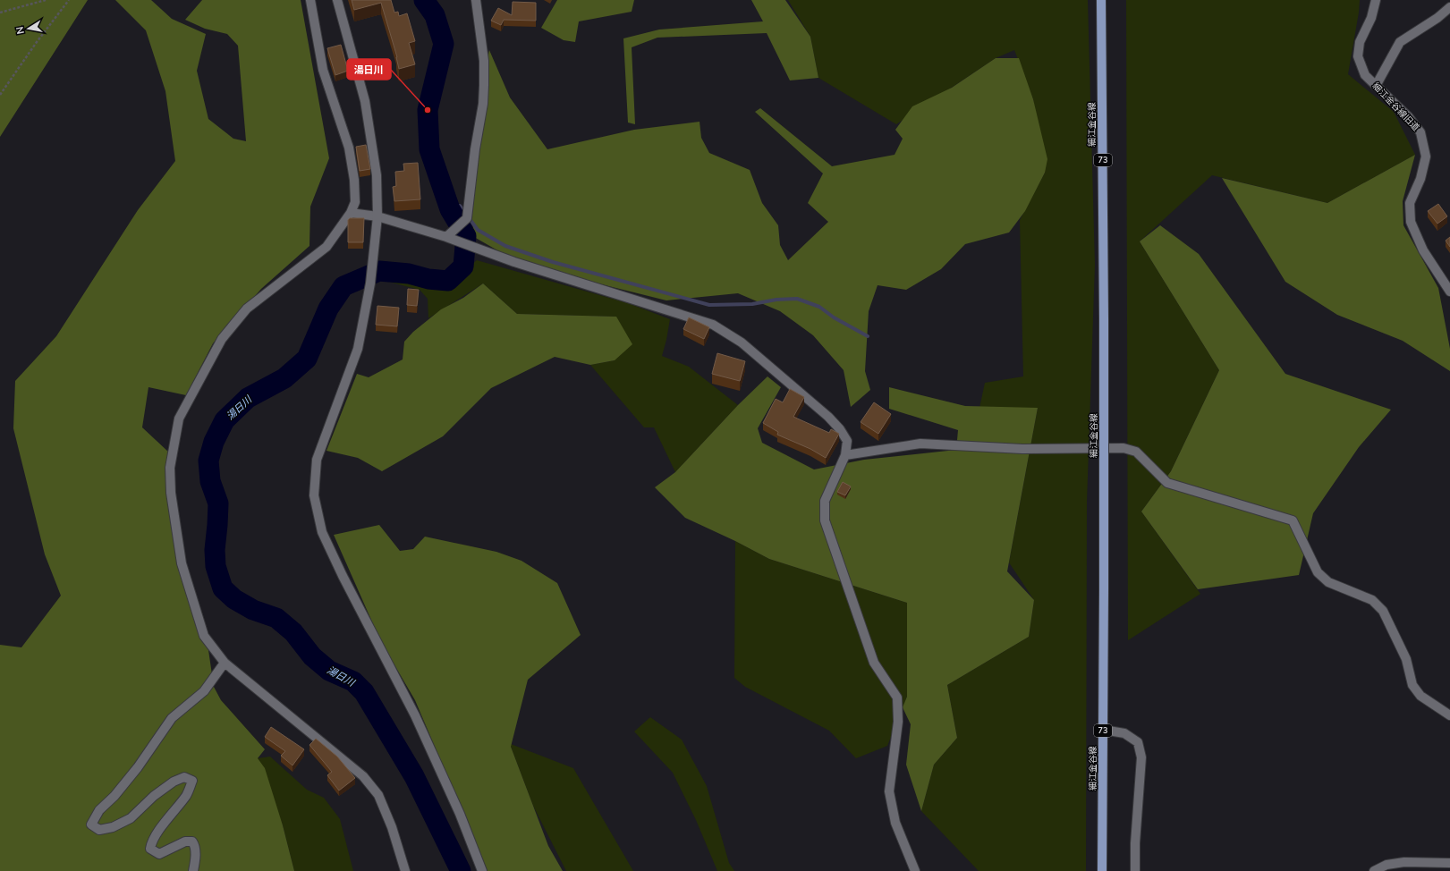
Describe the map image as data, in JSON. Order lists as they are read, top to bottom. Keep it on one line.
{"streets":{"main road":["細江金谷線","73"],"street":["細江金谷線旧道"]},"water":["湯日川"],"places":["湯日川"],"north":"left"}
